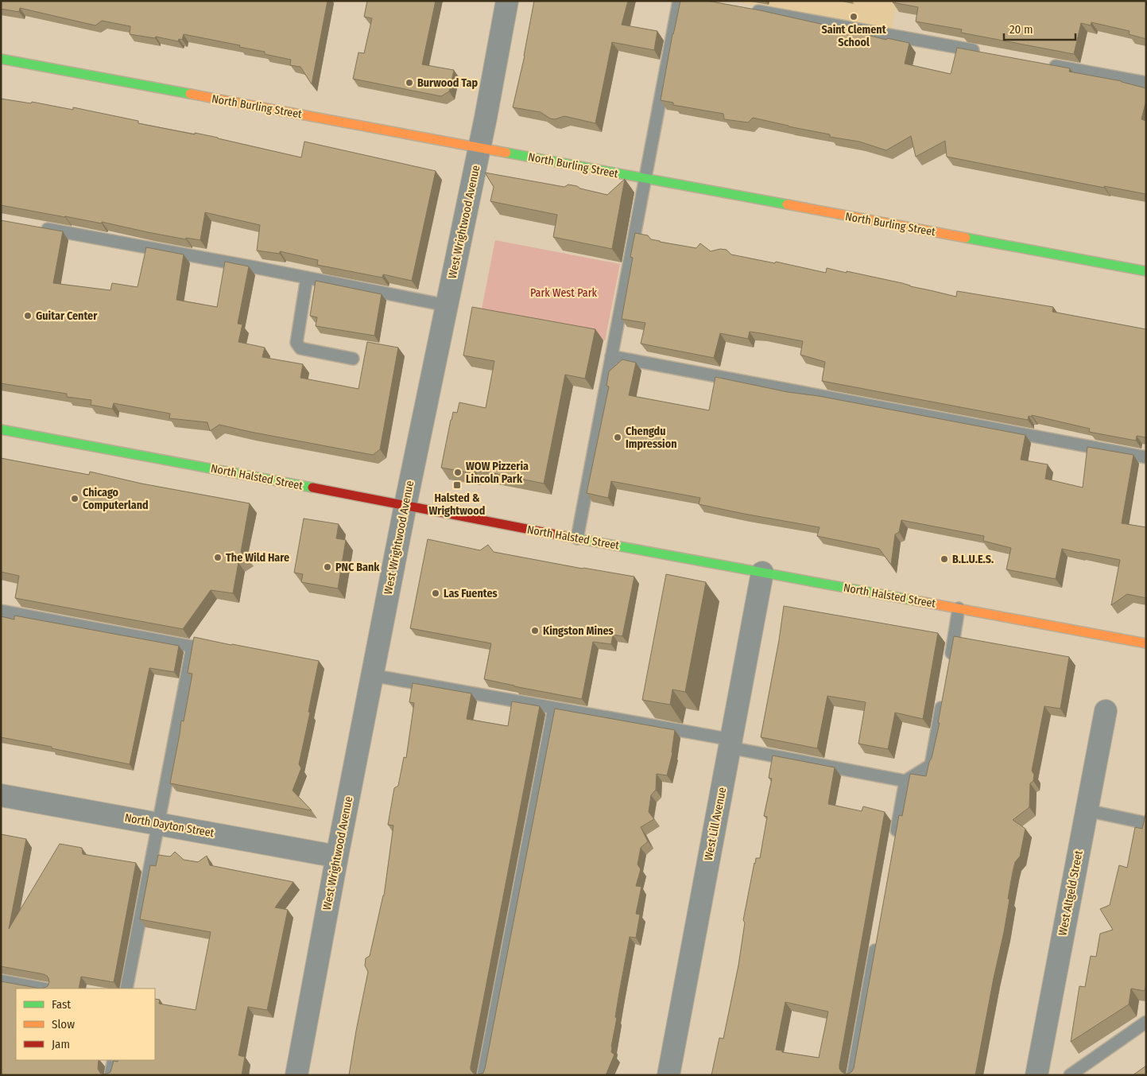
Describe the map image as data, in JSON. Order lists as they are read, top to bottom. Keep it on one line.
{"streets":{"main road":["North Burling Street","North Halsted Street"],"street":["West Wrightwood Avenue","West Lill Avenue","North Dayton Street","West Altgeld Street"]},"crossings":[["North Burling Street","West Wrightwood Avenue"],["West Wrightwood Avenue","North Halsted Street"],["West Wrightwood Avenue","North Dayton Street"],["North Halsted Street","West Lill Avenue"]],"parks":["Park West Park"],"places":{"other":["Saint Clement School","Burwood Tap","Guitar Center","Chengdu Impression","WOW Pizzeria Lincoln Park","Chicago Computerland","The Wild Hare","B.L.U.E.S.","PNC Bank","Las Fuentes","Kingston Mines"],"transit":["Halsted & Wrightwood"]},"legend":["Fast","Slow","Jam"],"scale_bar":"20 m"}
